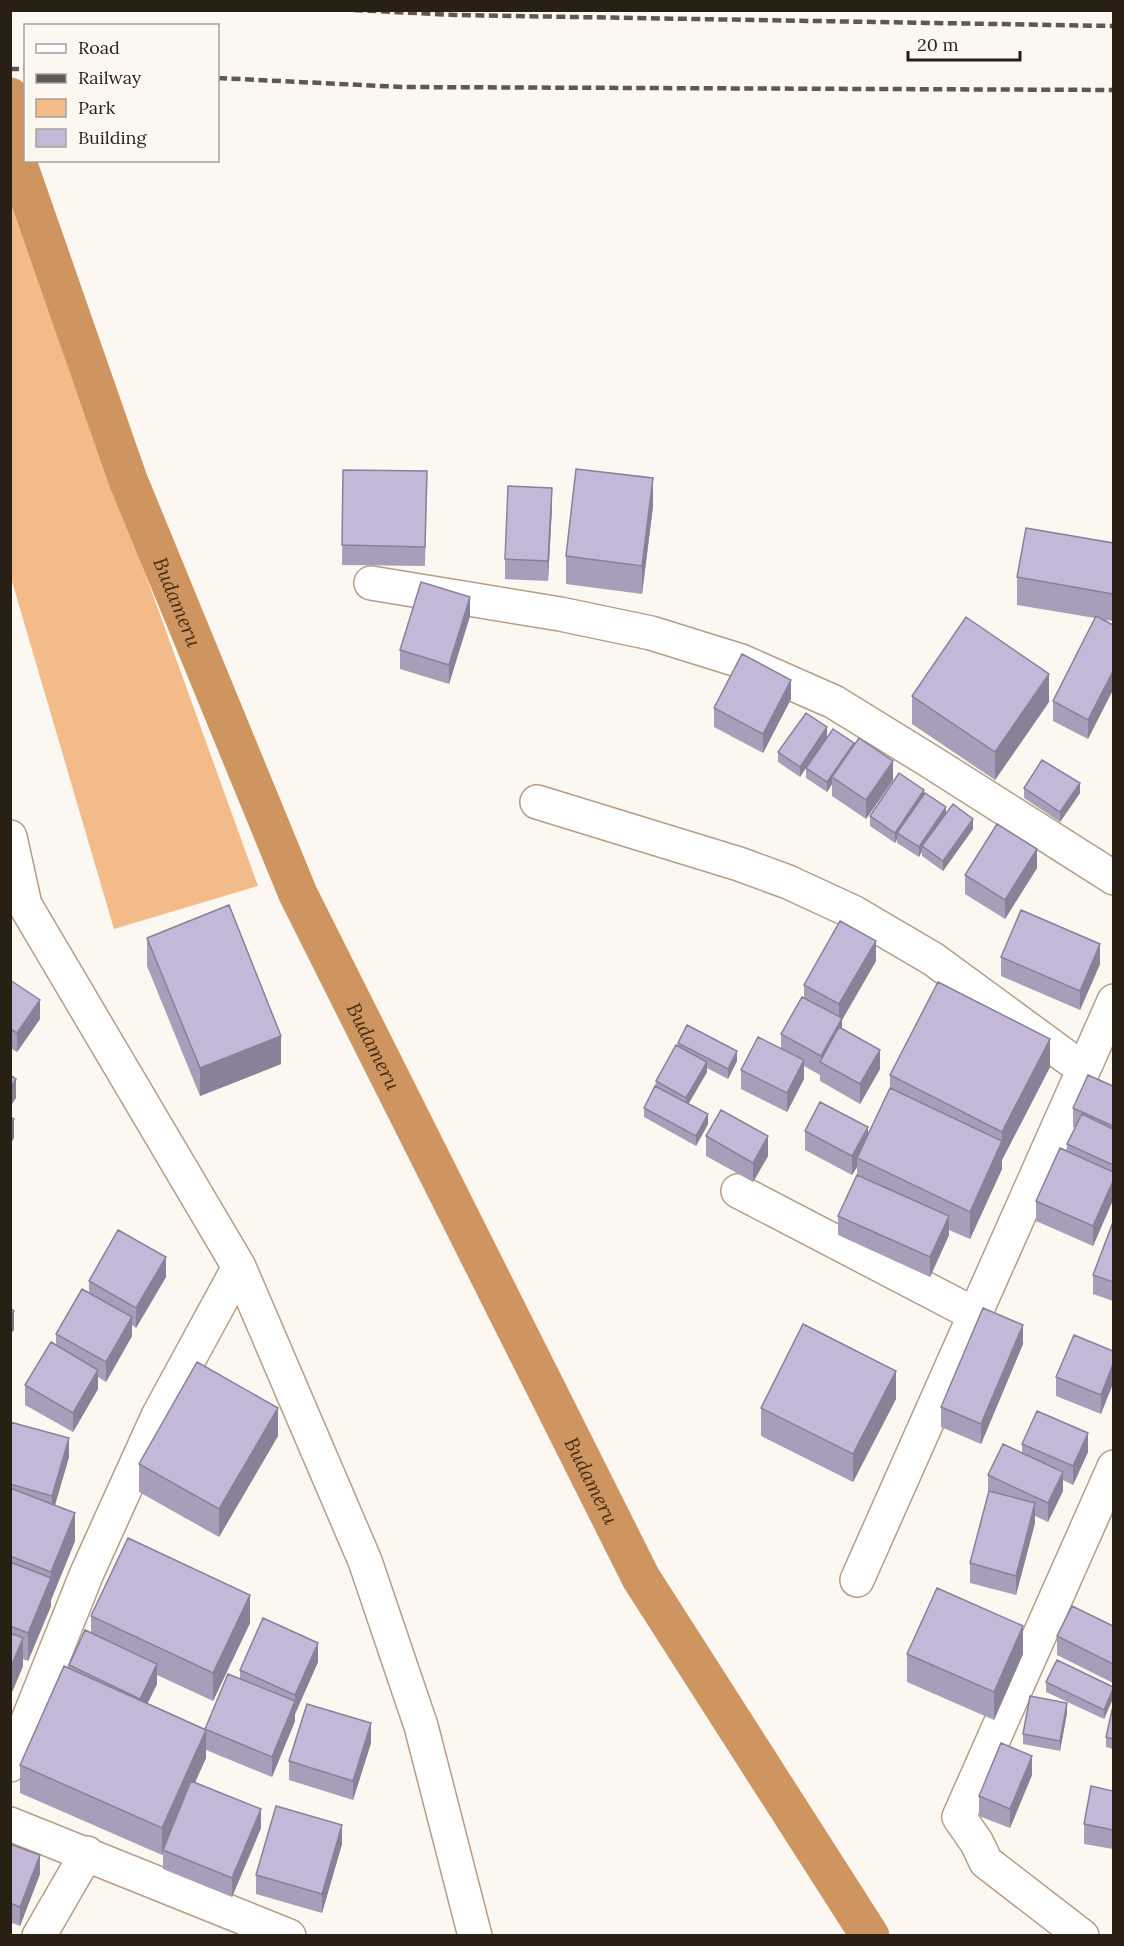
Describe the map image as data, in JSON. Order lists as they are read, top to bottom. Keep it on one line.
{"water":["Budameru"],"legend":["Road","Railway","Park","Building"],"scale_bar":"20 m"}
